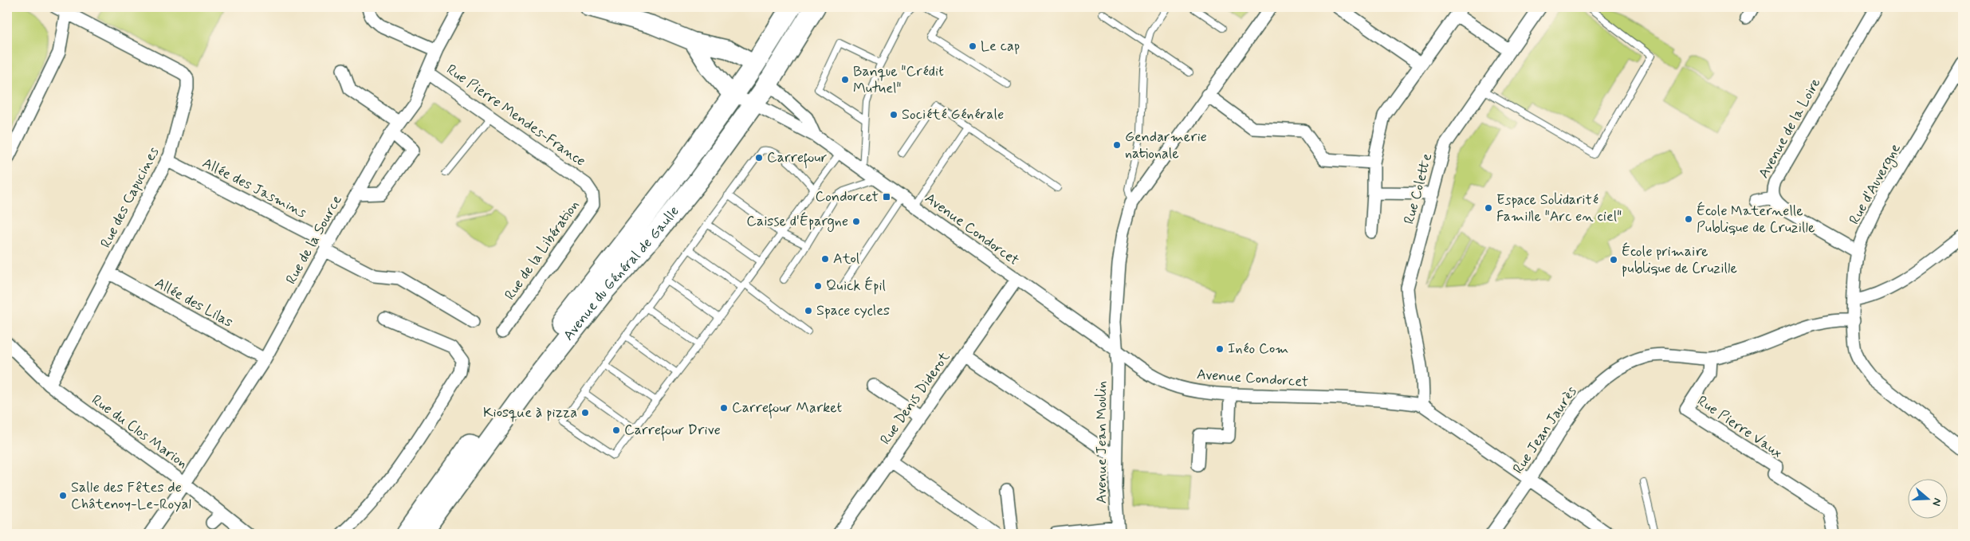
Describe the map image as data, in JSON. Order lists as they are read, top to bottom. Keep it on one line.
{"streets":{"main road":["Avenue du Général de Gaulle"],"street":["Rue Pierre Mendes-France","Avenue de la Loire","Rue d'Auvergne","Allée des Jasmins","Rue Colette","Rue des Capucines","Avenue Condorcet","Rue de la Source","Rue de la Libération","Allée des Lilas","Rue Denis Diderot","Rue Pierre Vaux","Rue Jean Jaurès","Rue du Clos Marion","Avenue Jean Moulin"]},"crossings":[["Rue Pierre Mendes-France","Rue de la Source"],["Rue Pierre Mendes-France","Rue de la Libération"],["Avenue de la Loire","Rue d'Auvergne"],["Rue d'Auvergne","Rue Jean Jaurès"],["Allée des Jasmins","Rue des Capucines"],["Allée des Jasmins","Rue de la Source"],["Rue Colette","Avenue Condorcet"],["Rue des Capucines","Allée des Lilas"],["Rue des Capucines","Rue du Clos Marion"],["Avenue Condorcet","Avenue du Général de Gaulle"],["Avenue Condorcet","Rue Denis Diderot"],["Avenue Condorcet","Rue Jean Jaurès"],["Avenue Condorcet","Avenue Jean Moulin"],["Rue de la Source","Allée des Lilas"],["Rue de la Source","Rue du Clos Marion"],["Rue Pierre Vaux","Rue Jean Jaurès"]],"places":{"other":["Le cap","Banque \"Crédit Mutuel\"","Société Générale","Gendarmerie nationale","Carrefour","Espace Solidarité Famille \"Arc en ciel\"","École Maternelle Publique de Cruzille","Caisse d'Épargne","Atol","École primaire publique de Cruzille","Quick Épil","Space cycles","Inéo Com","Carrefour Market","Kiosque à pizza","Carrefour Drive","Salle des Fêtes de Châtenoy-Le-Royal"],"transit":["Condorcet"]},"north":"right"}
